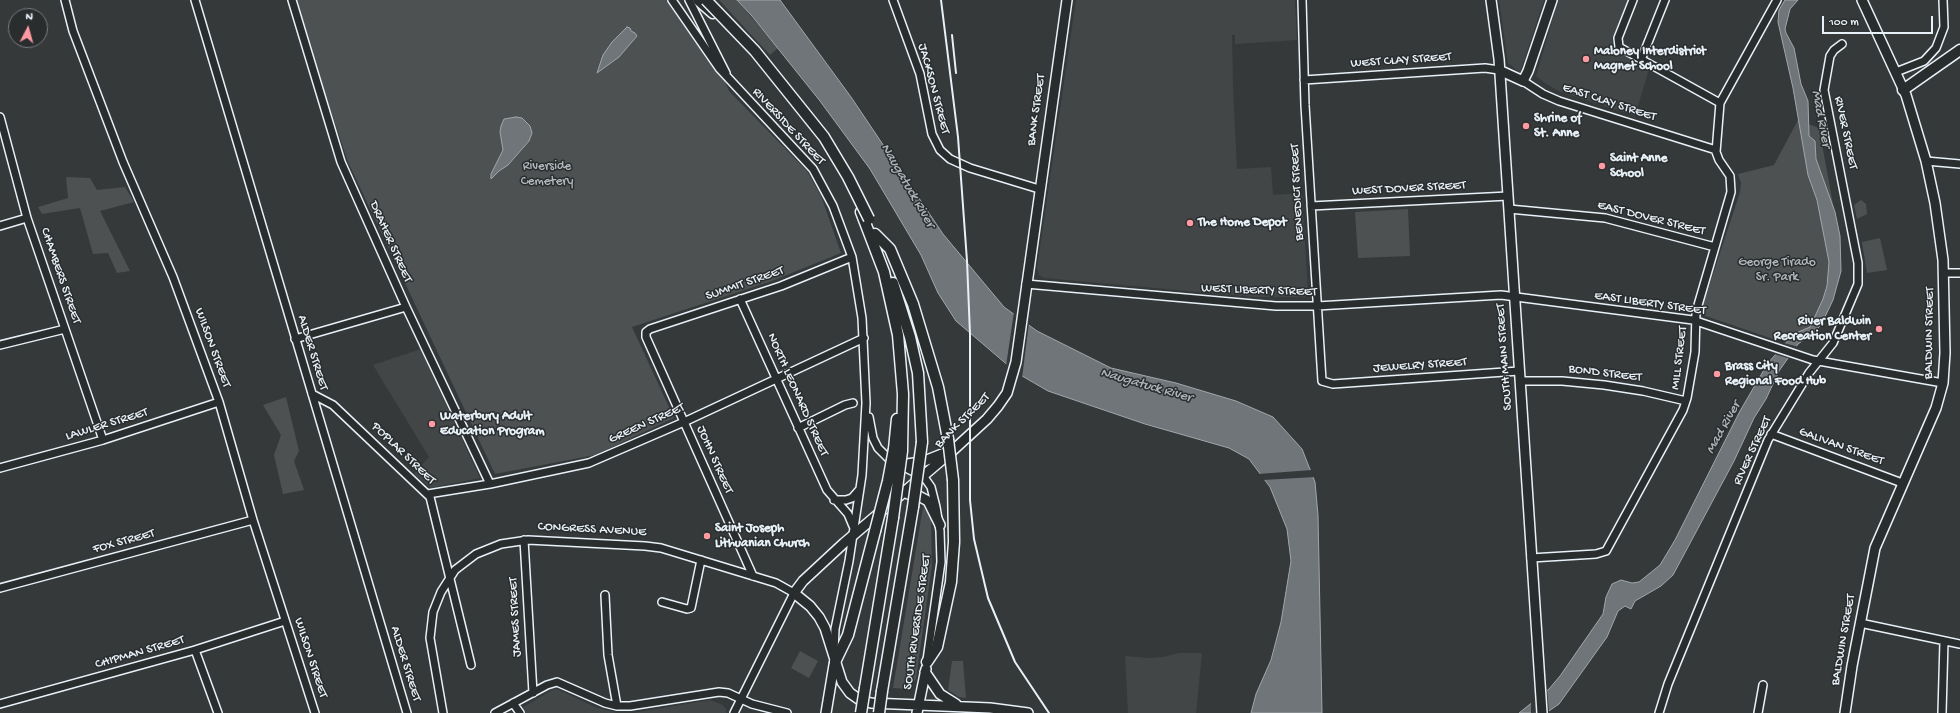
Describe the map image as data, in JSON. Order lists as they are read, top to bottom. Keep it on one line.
{"streets":{"main road":["EAST CLAY STREET","BANK STREET","BALDWIN STREET","SOUTH MAIN STREET","CONGRESS AVENUE","SOUTH RIVERSIDE STREET"],"street":["WEST CLAY STREET","JACKSON STREET","RIVERSIDE STREET","RIVER STREET","WEST DOVER STREET","BENEDICT STREET","EAST DOVER STREET","DRAHER STREET","CHAMBERS STREET","SUMMIT STREET","WEST LIBERTY STREET","EAST LIBERTY STREET","WILSON STREET","ALDER STREET","MILL STREET","JEWELRY STREET","BOND STREET","NORTH LEONARD STREET","GREEN STREET","LAWLER STREET","GALIVAN STREET","POPLAR STREET","JOHN STREET","FOX STREET","JAMES STREET","CHIPMAN STREET"]},"crossings":[["WEST CLAY STREET","EAST CLAY STREET"],["WEST CLAY STREET","BENEDICT STREET"],["WEST CLAY STREET","SOUTH MAIN STREET"],["JACKSON STREET","BANK STREET"],["EAST CLAY STREET","SOUTH MAIN STREET"],["EAST CLAY STREET","MILL STREET"],["BANK STREET","RIVERSIDE STREET"],["BANK STREET","WEST LIBERTY STREET"],["BANK STREET","NORTH LEONARD STREET"],["BANK STREET","CONGRESS AVENUE"],["BANK STREET","SOUTH RIVERSIDE STREET"],["RIVERSIDE STREET","SUMMIT STREET"],["RIVERSIDE STREET","NORTH LEONARD STREET"],["RIVERSIDE STREET","GREEN STREET"],["RIVERSIDE STREET","SOUTH RIVERSIDE STREET"],["RIVER STREET","EAST LIBERTY STREET"],["RIVER STREET","GALIVAN STREET"],["WEST DOVER STREET","BENEDICT STREET"],["WEST DOVER STREET","SOUTH MAIN STREET"],["BENEDICT STREET","WEST LIBERTY STREET"],["BENEDICT STREET","JEWELRY STREET"],["EAST DOVER STREET","SOUTH MAIN STREET"],["EAST DOVER STREET","MILL STREET"],["DRAHER STREET","GREEN STREET"],["CHAMBERS STREET","LAWLER STREET"],["SUMMIT STREET","NORTH LEONARD STREET"],["SUMMIT STREET","JOHN STREET"],["WEST LIBERTY STREET","EAST LIBERTY STREET"],["WEST LIBERTY STREET","SOUTH MAIN STREET"],["EAST LIBERTY STREET","BALDWIN STREET"],["EAST LIBERTY STREET","SOUTH MAIN STREET"],["EAST LIBERTY STREET","MILL STREET"],["BALDWIN STREET","GALIVAN STREET"],["WILSON STREET","LAWLER STREET"],["WILSON STREET","FOX STREET"],["WILSON STREET","CHIPMAN STREET"],["ALDER STREET","POPLAR STREET"],["SOUTH MAIN STREET","MILL STREET"],["SOUTH MAIN STREET","JEWELRY STREET"],["SOUTH MAIN STREET","BOND STREET"],["MILL STREET","BOND STREET"],["NORTH LEONARD STREET","GREEN STREET"],["GREEN STREET","POPLAR STREET"],["GREEN STREET","JOHN STREET"],["POPLAR STREET","CONGRESS AVENUE"],["JOHN STREET","CONGRESS AVENUE"],["CONGRESS AVENUE","JAMES STREET"],["CONGRESS AVENUE","SOUTH RIVERSIDE STREET"]],"water":["Mad River","Naugatuck River"],"parks":["Riverside Cemetery","George Tirado Sr. Park"],"places":["Maloney Interdistrict Magnet School","Shrine of St. Anne","Saint Anne School","The Home Depot","River Baldwin Recreation Center","Brass City Regional Food Hub","Waterbury Adult Education Program","Saint Joseph Lithuanian Church"],"scale_bar":"100 m","north":"top"}
